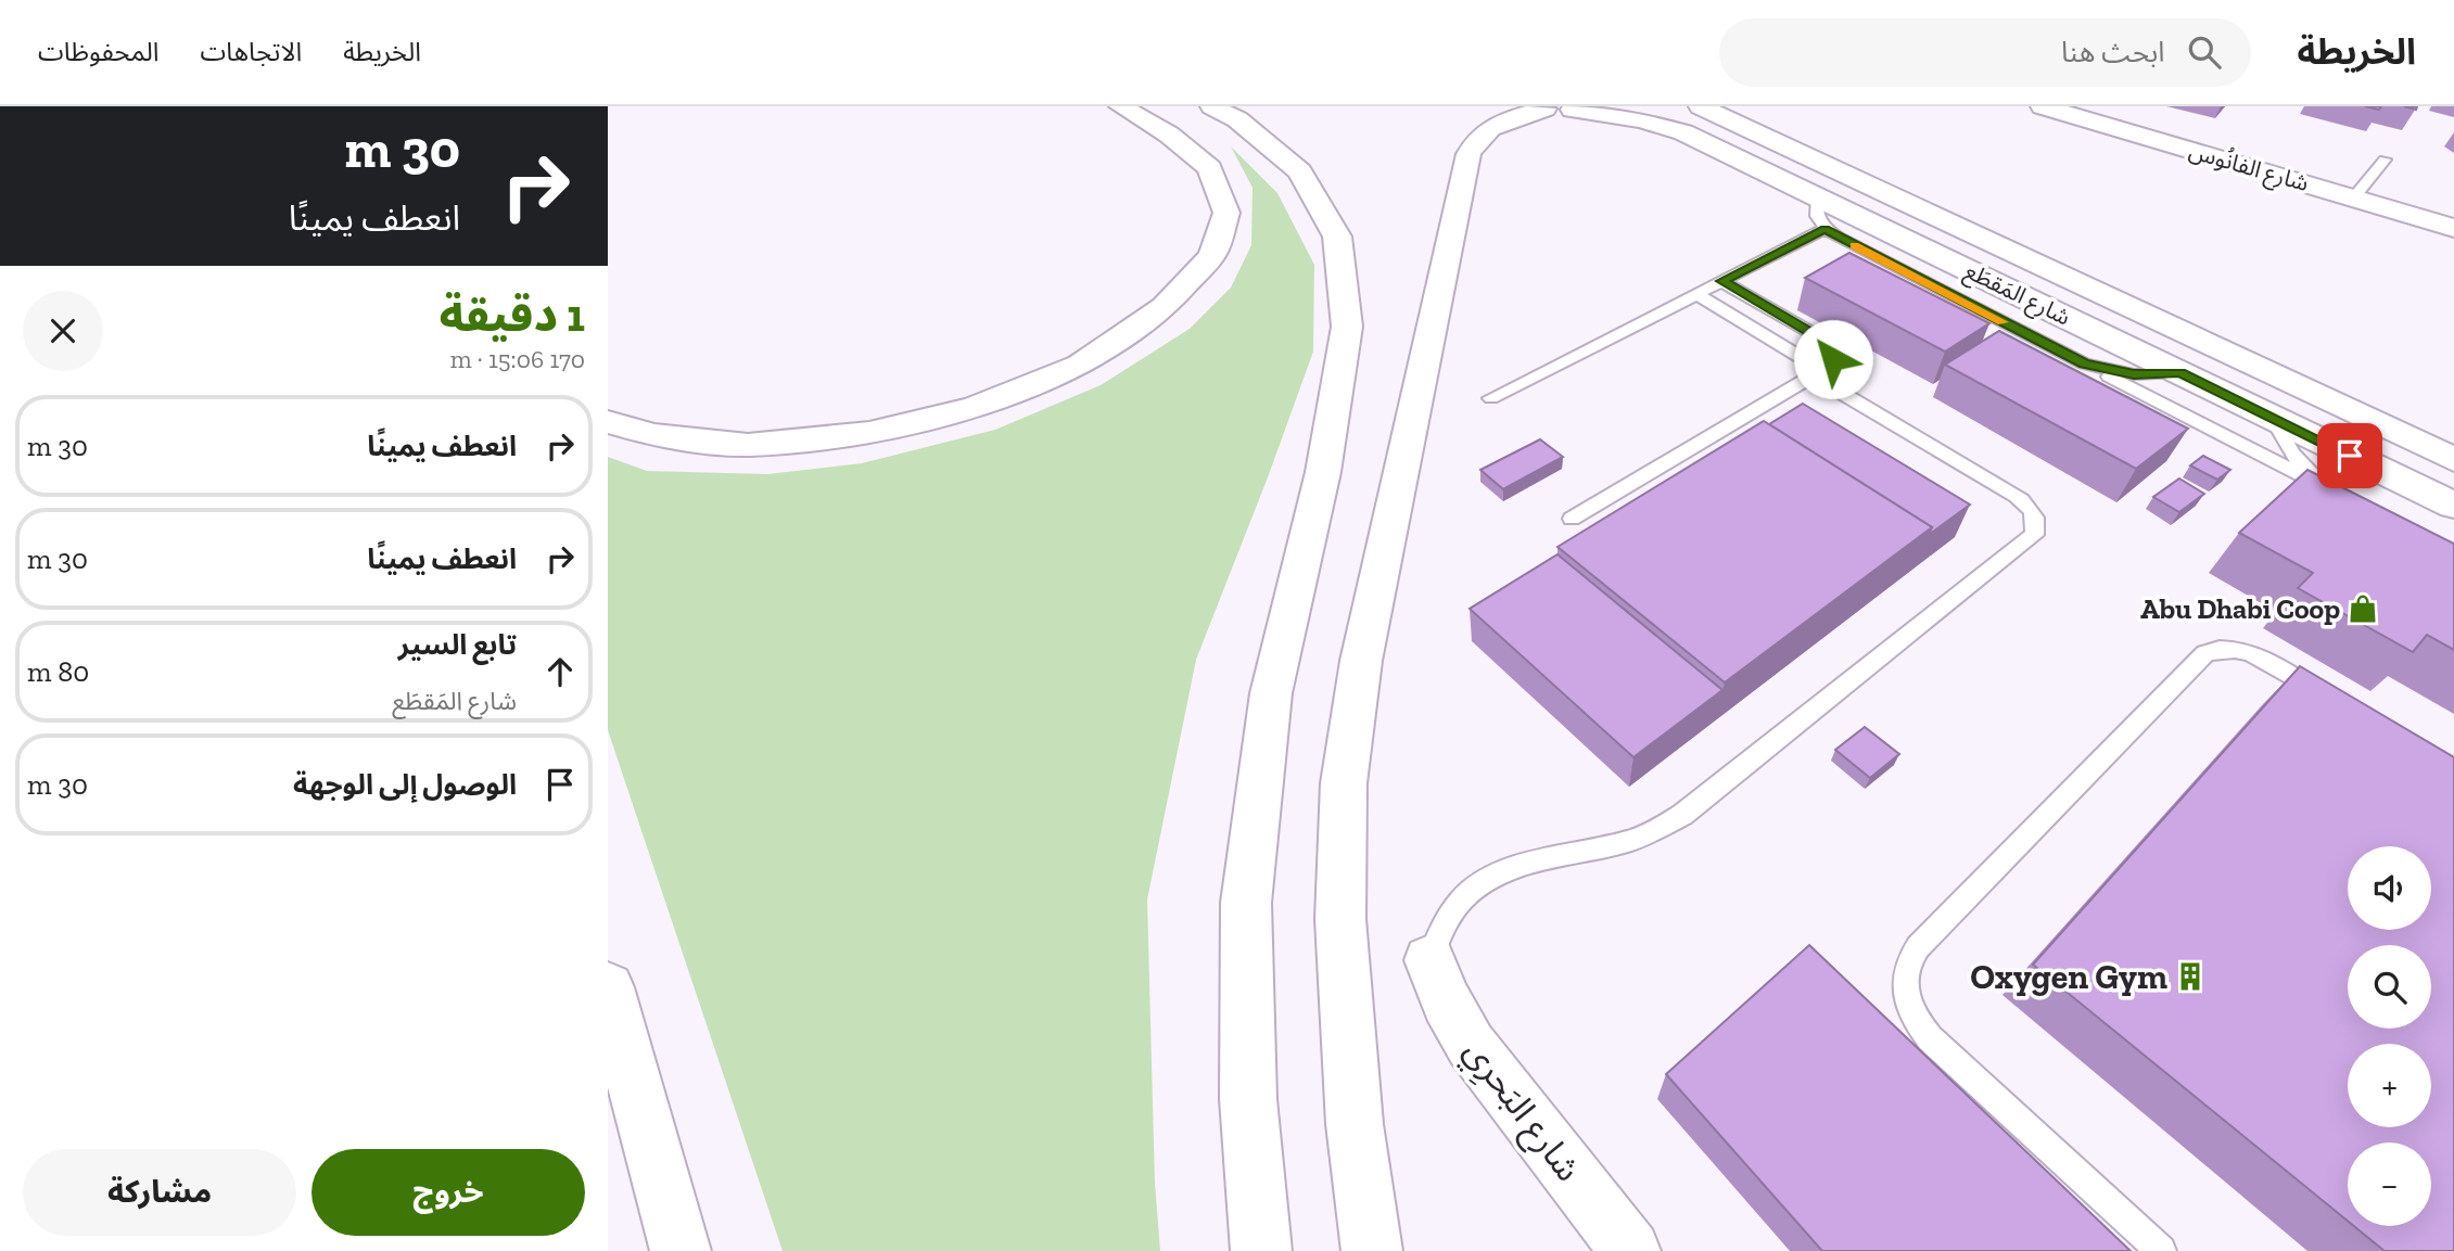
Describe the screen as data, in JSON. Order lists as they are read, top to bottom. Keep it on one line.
{"streets":{"main road":["شارع الفانُوس","شارع المَقطَع","شارع البَحرِي"]},"places":{"shop":["Abu Dhabi Coop"],"building":["Oxygen Gym"]},"page":{"header":"الخريطة","search":"ابحث هنا","nav":["الخريطة","الاتجاهات","المحفوظات"],"turn":["30 m","انعطف يمينًا"],"heading":["1 دقيقة","170 m · 15:06"],"list":[{"name":"انعطف يمينًا","value":"30 m"},{"name":"انعطف يمينًا","value":"30 m"},{"name":"تابع السير","note":"شارع المَقطَع","value":"80 m"},{"name":"الوصول إلى الوجهة","value":"30 m"}],"map_buttons":["+","−"],"buttons":["خروج","مشاركة"]}}
